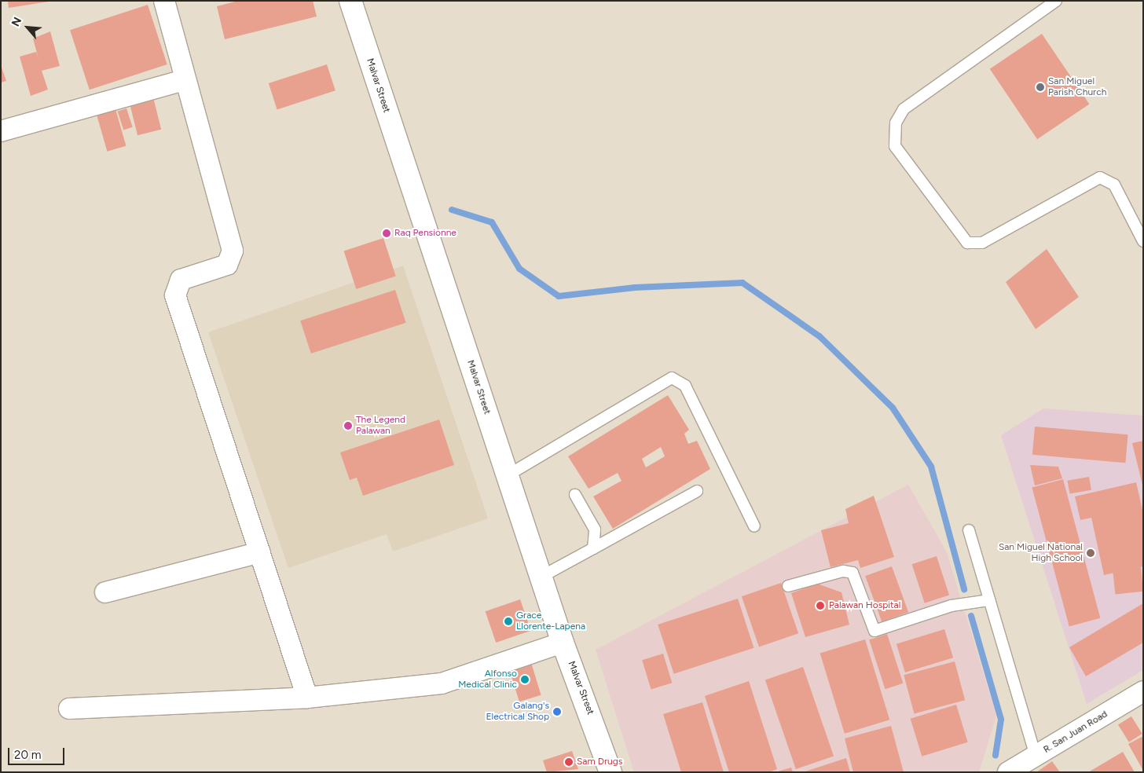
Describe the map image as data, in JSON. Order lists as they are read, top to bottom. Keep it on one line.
{"streets":{"main road":["Malvar Street"],"street":["R. San Juan Road"]},"places":["San Miguel Parish Church","Raq Pensionne","The Legend Palawan","San Miguel National High School","Palawan Hospital","Grace Llorente-Lapena","Alfonso Medical Clinic","Galang's Electrical Shop","Sam Drugs"],"scale_bar":"20 m","north":"top left"}
